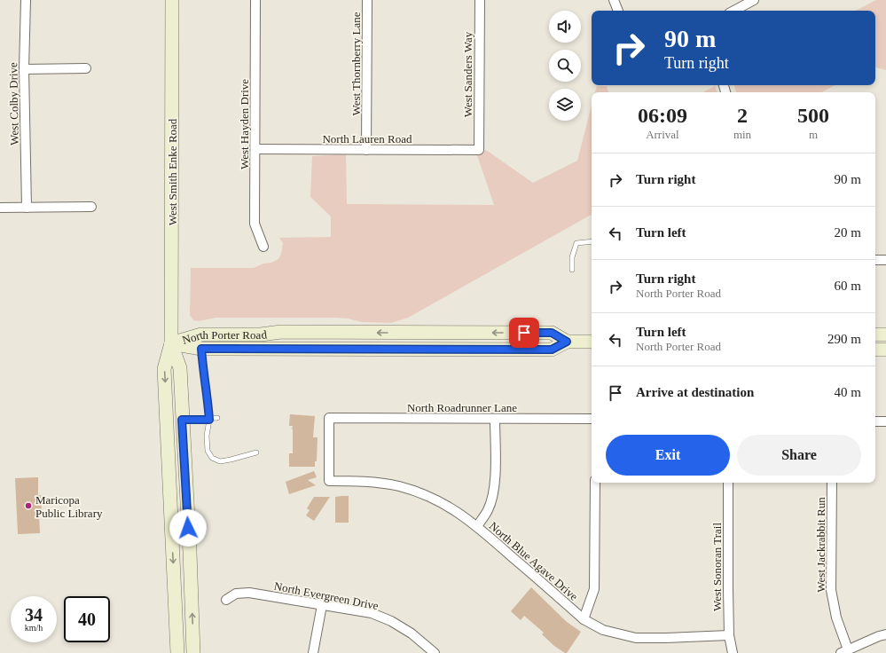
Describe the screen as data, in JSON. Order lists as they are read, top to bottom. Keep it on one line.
{"streets":{"street":["West Thornberry Lane","West Sanders Way","West Colby Drive","West Hayden Drive","North Lauren Road","West Smith Enke Road","North Porter Road","North Roadrunner Lane","West Jackrabbit Run","North Blue Agave Drive","West Sonoran Trail","North Evergreen Drive"]},"crossings":[["West Thornberry Lane","North Lauren Road"],["West Sanders Way","North Lauren Road"],["West Hayden Drive","North Lauren Road"],["West Smith Enke Road","North Porter Road"],["North Roadrunner Lane","North Blue Agave Drive"],["North Blue Agave Drive","West Sonoran Trail"]],"places":["Maricopa Public Library"],"page":{"turn":["90 m","Turn right"],"eta":["06:09","Arrival","2","min","500","m"],"list":[{"name":"Turn right","value":"90 m"},{"name":"Turn left","value":"20 m"},{"name":"Turn right","note":"North Porter Road","value":"60 m"},{"name":"Turn left","note":"North Porter Road","value":"290 m"},{"name":"Arrive at destination","value":"40 m"}],"buttons":["Exit","Share"],"speed":"34 km/h","limit":"40"}}
